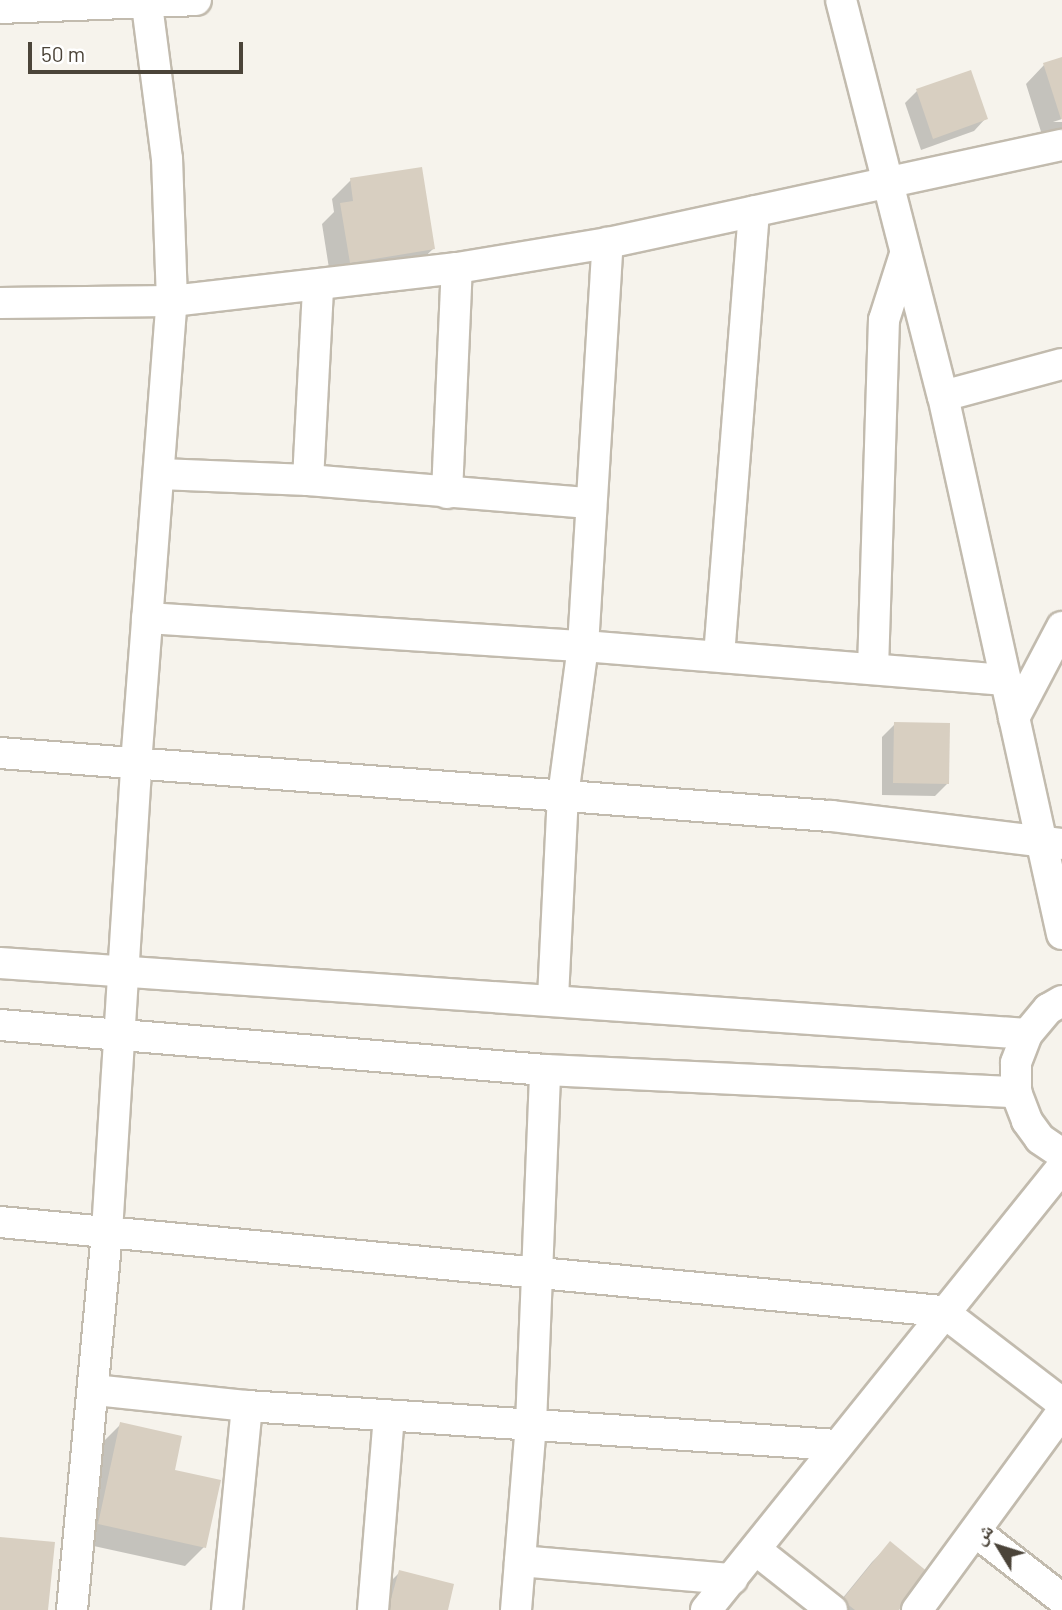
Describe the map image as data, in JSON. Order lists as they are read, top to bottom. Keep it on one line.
{"scale_bar":"50 m","north":"top left"}
